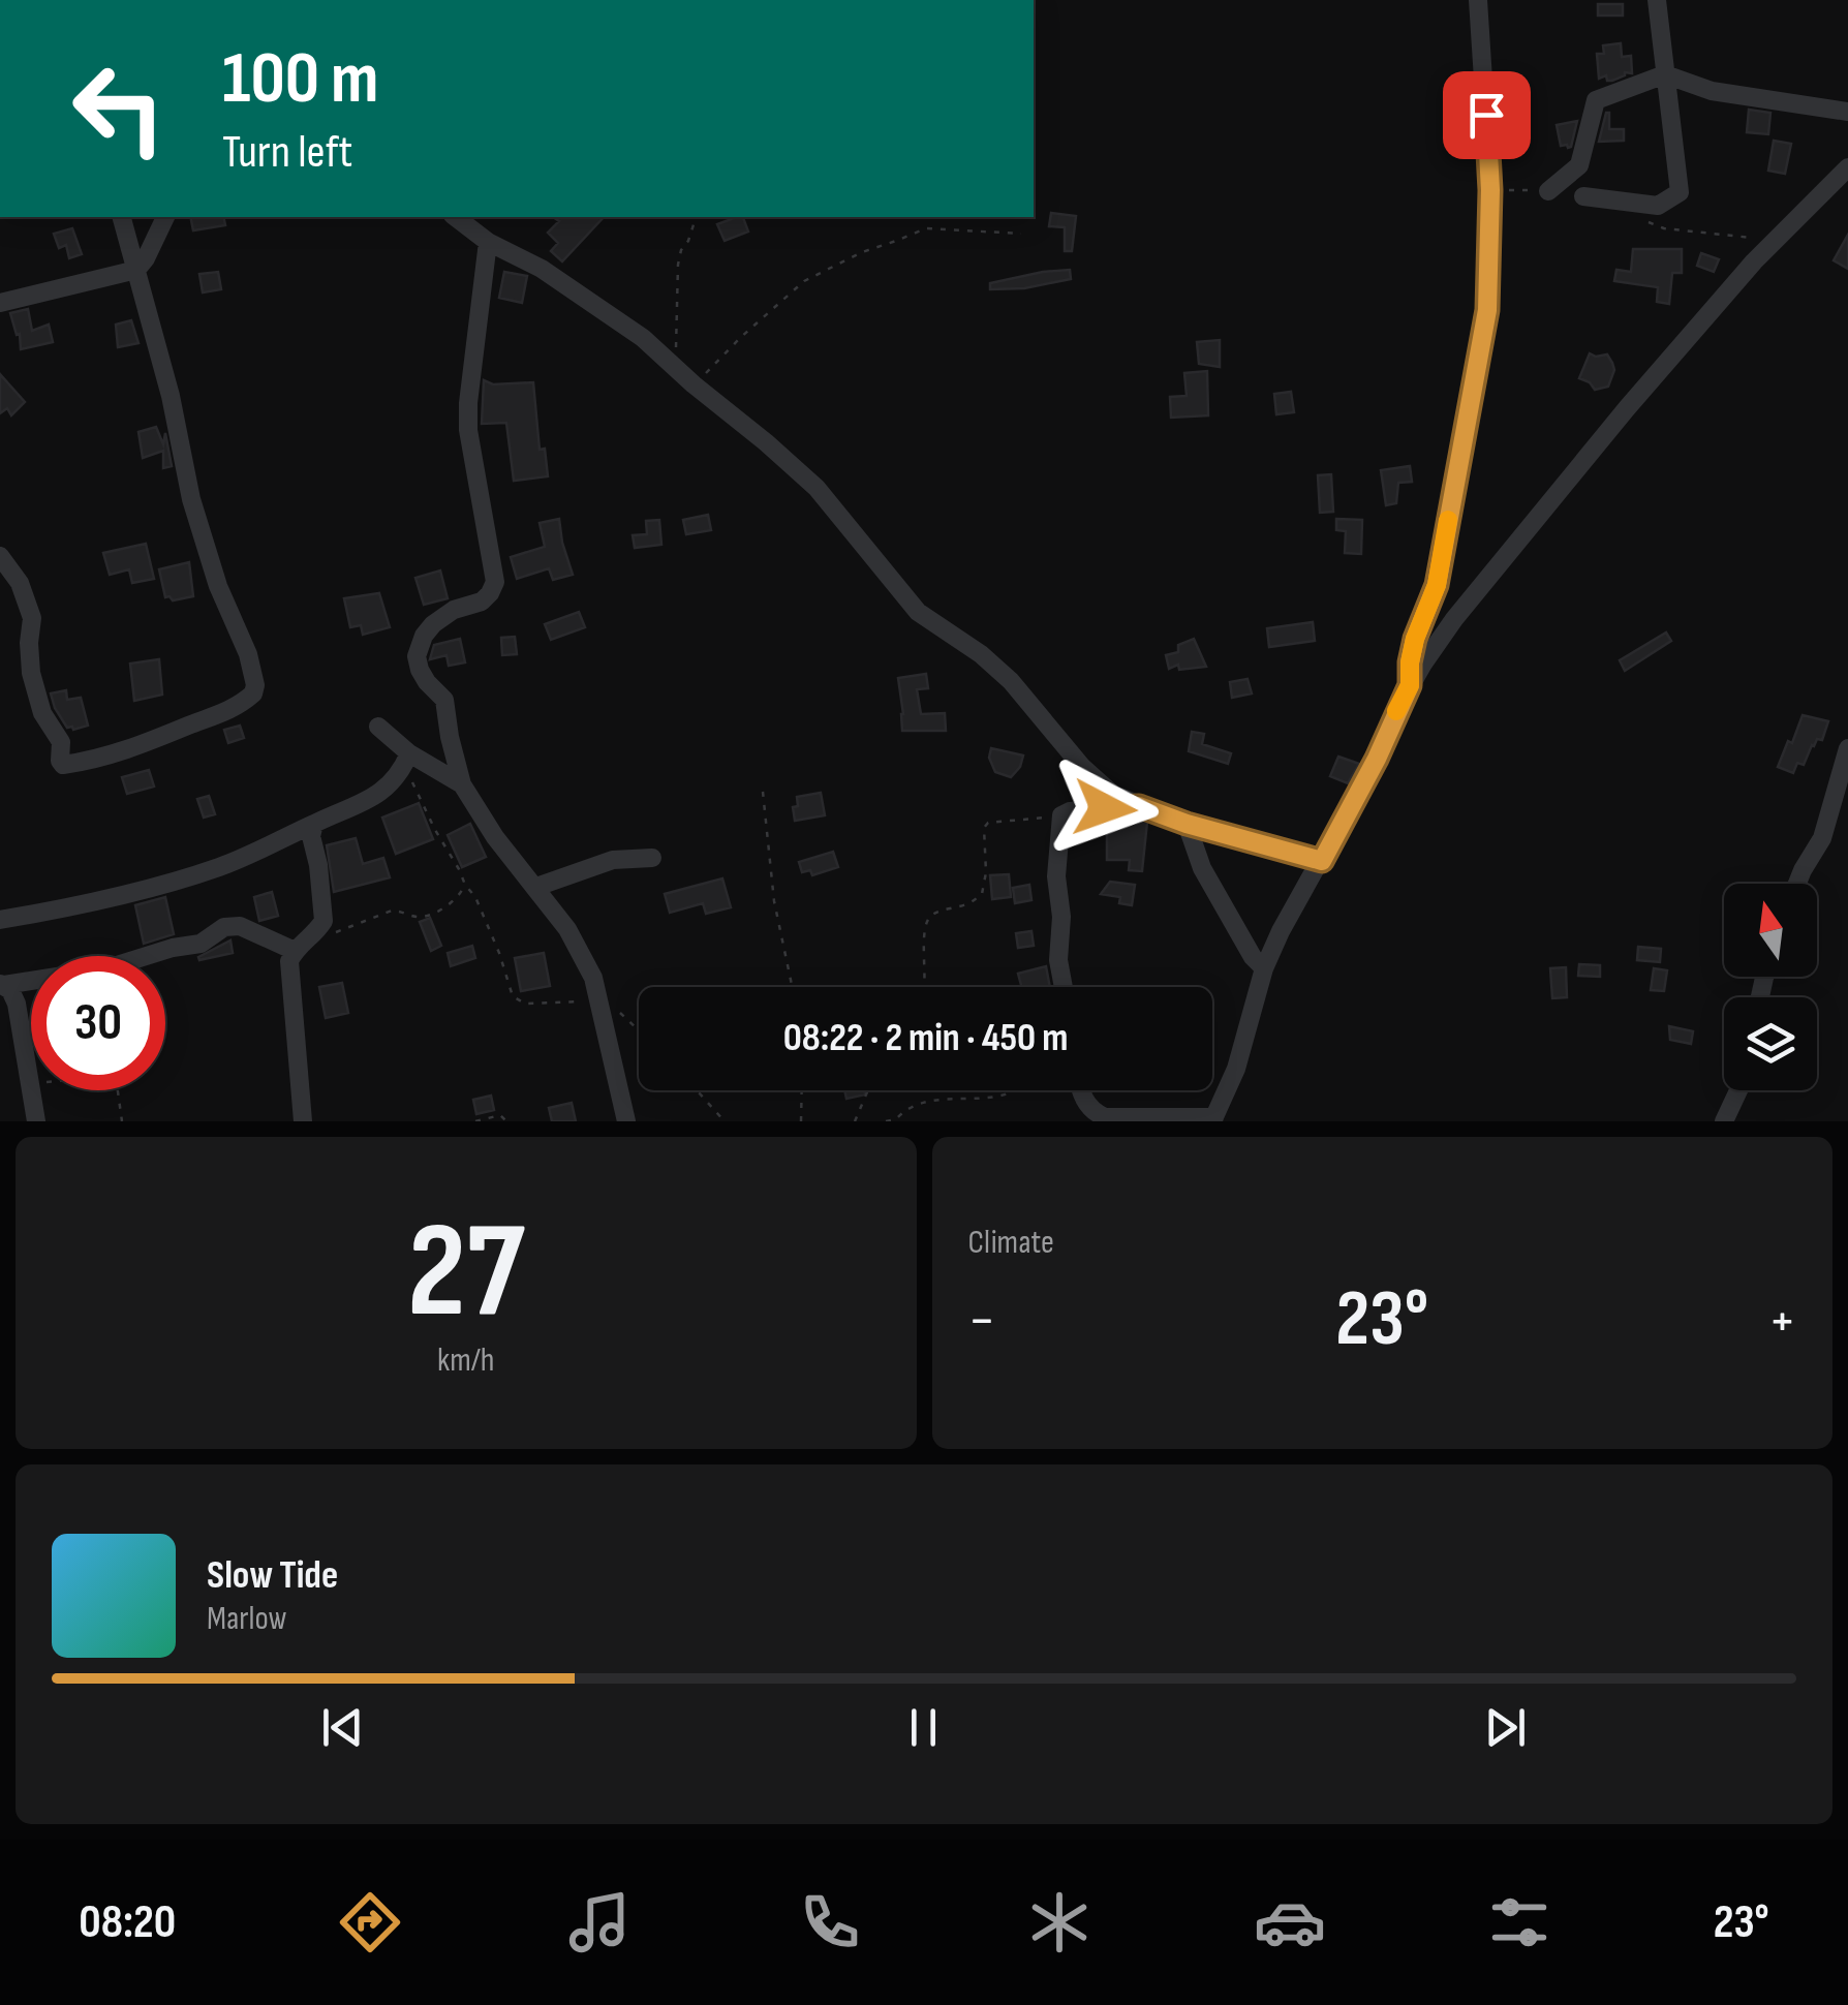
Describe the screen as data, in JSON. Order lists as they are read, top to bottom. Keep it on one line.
{"north":"top","page":{"turn":["100 m","Turn left"],"limit":"30","trip":"08:22 · 2 min · 450 m","tile":[["27","km/h"],"Climate"],"heat":["−","23°","+"],"song":["Slow Tide","Marlow"],"tabs":["08:20","23°"]}}
